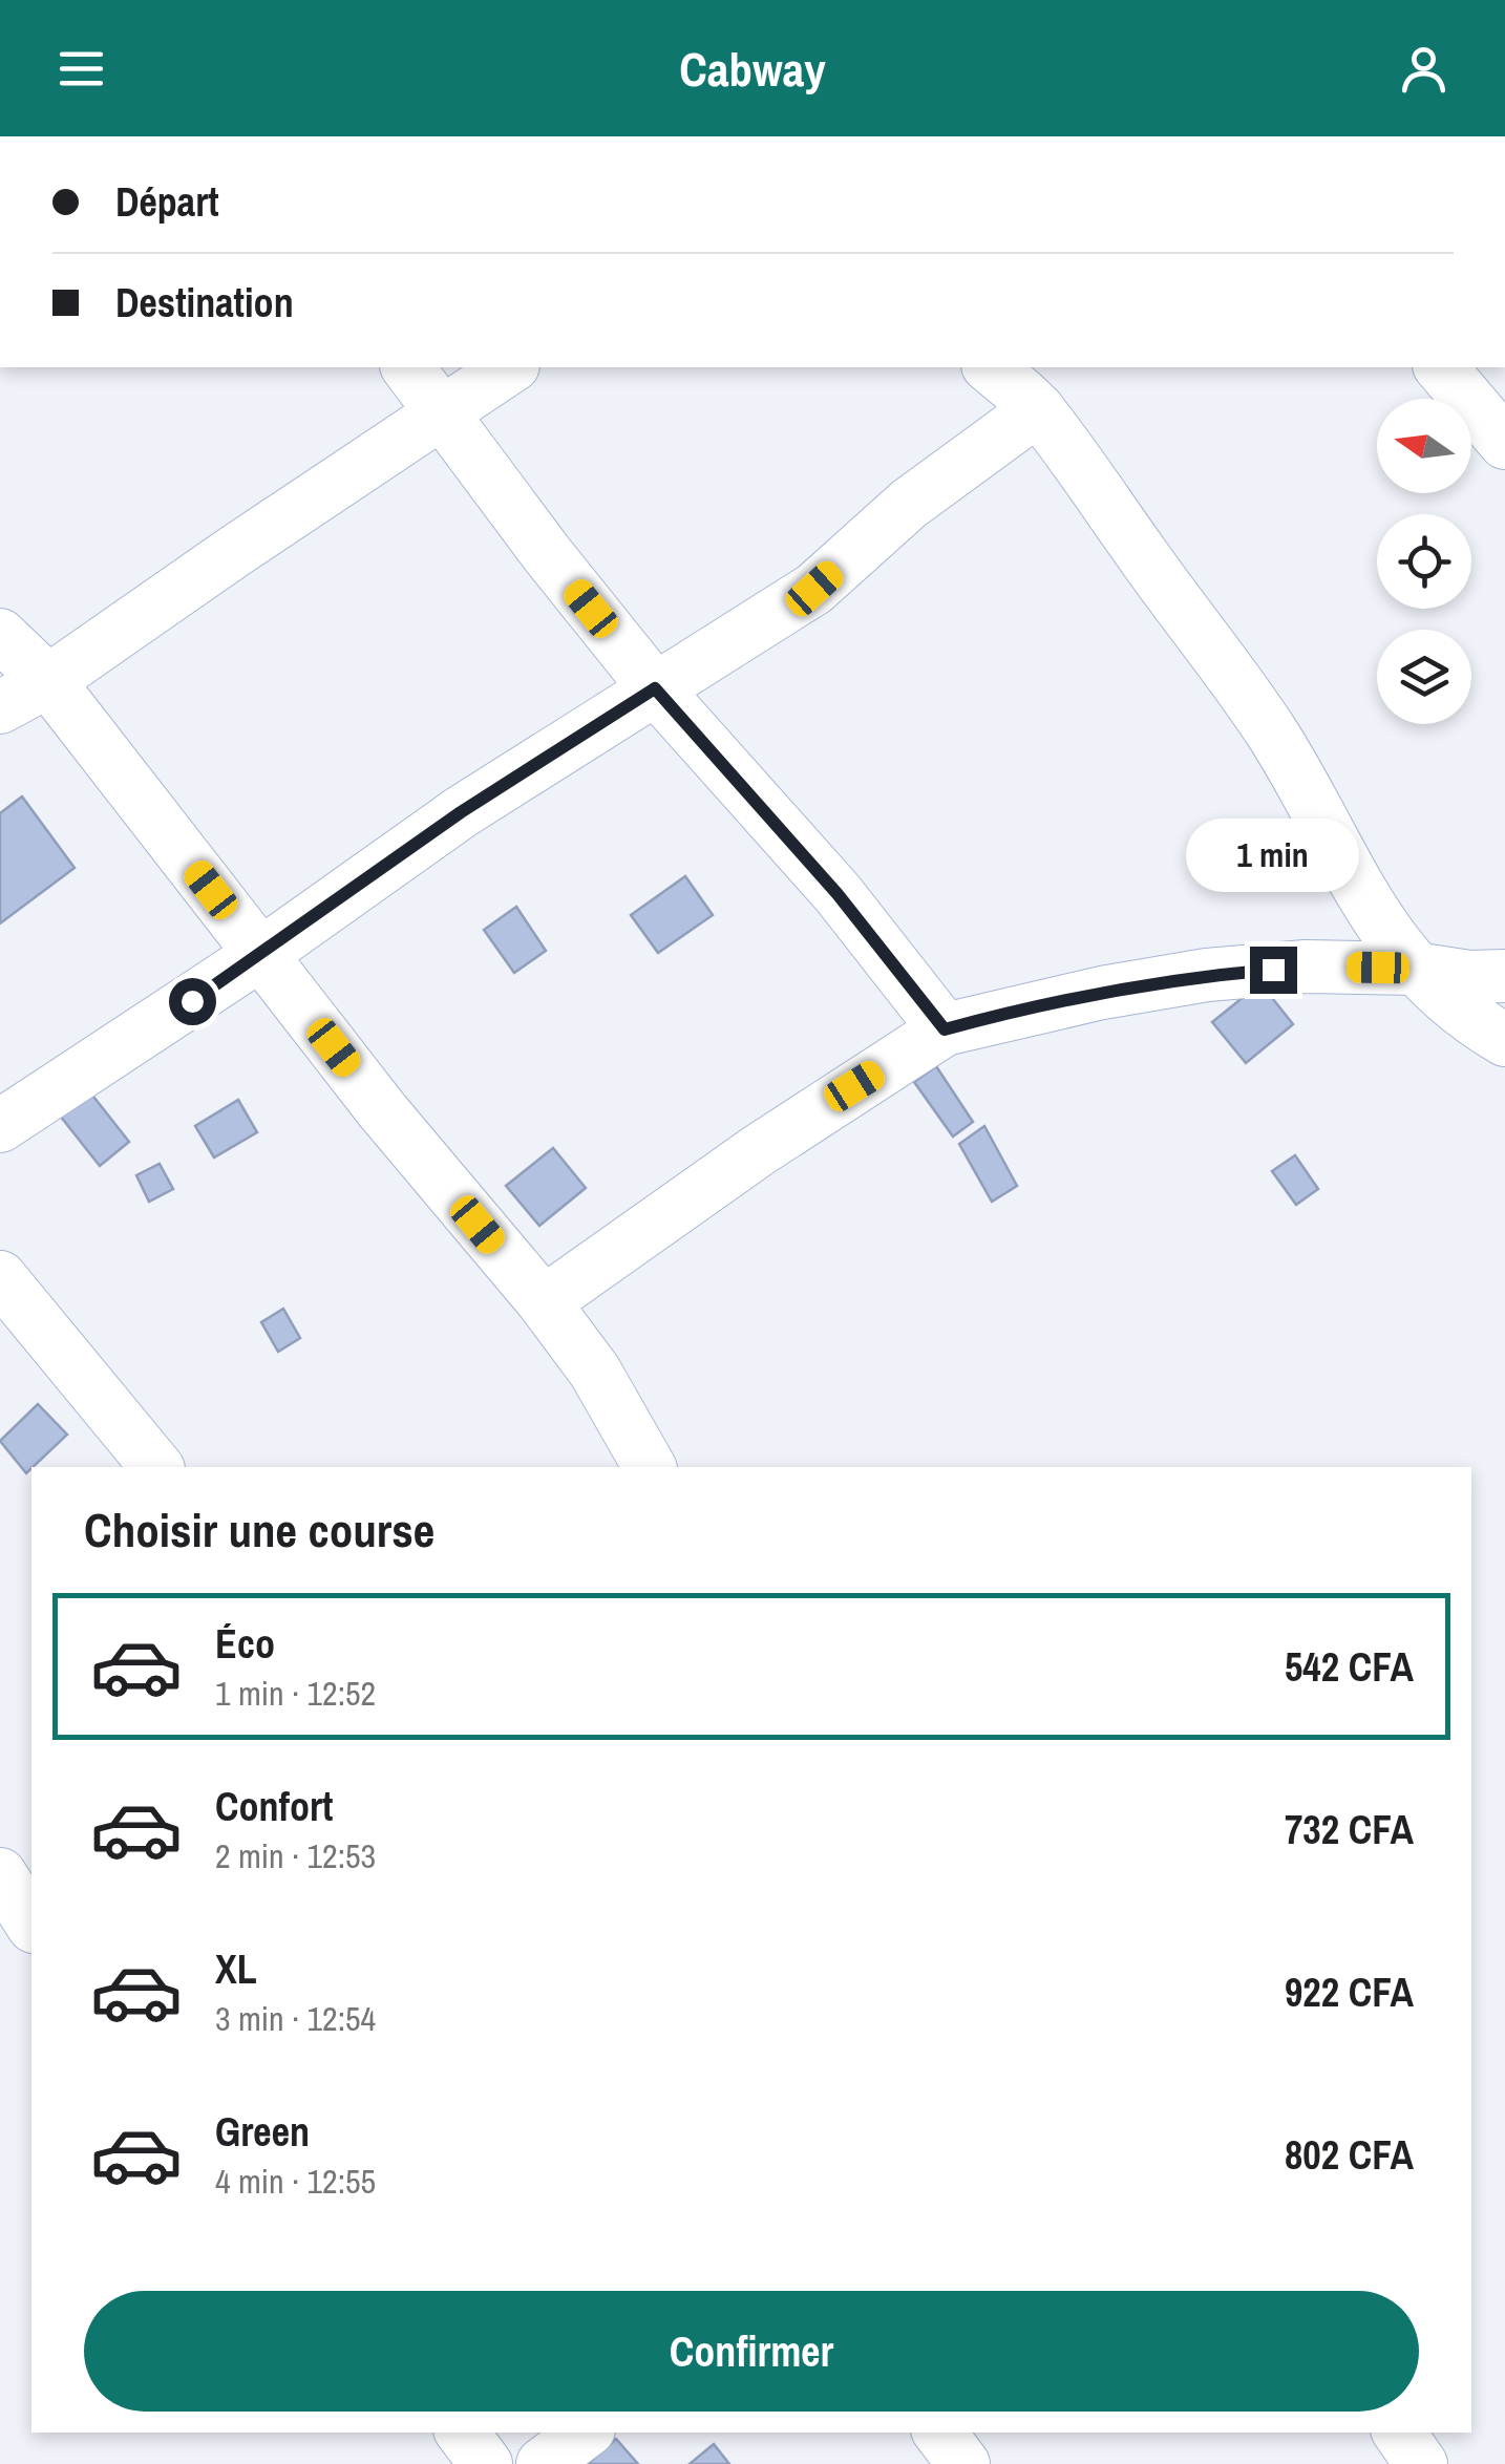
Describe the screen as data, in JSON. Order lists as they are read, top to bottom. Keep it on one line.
{"north":"left","page":{"header":"Cabway","banner":["Départ","Destination"],"bubble":"1 min","heading":"Choisir une course","list":[{"name":"Éco","note":"1 min · 12:52","value":"542 CFA"},{"name":"Confort","note":"2 min · 12:53","value":"732 CFA"},{"name":"XL","note":"3 min · 12:54","value":"922 CFA"},{"name":"Green","note":"4 min · 12:55","value":"802 CFA"}],"buttons":"Confirmer"}}
